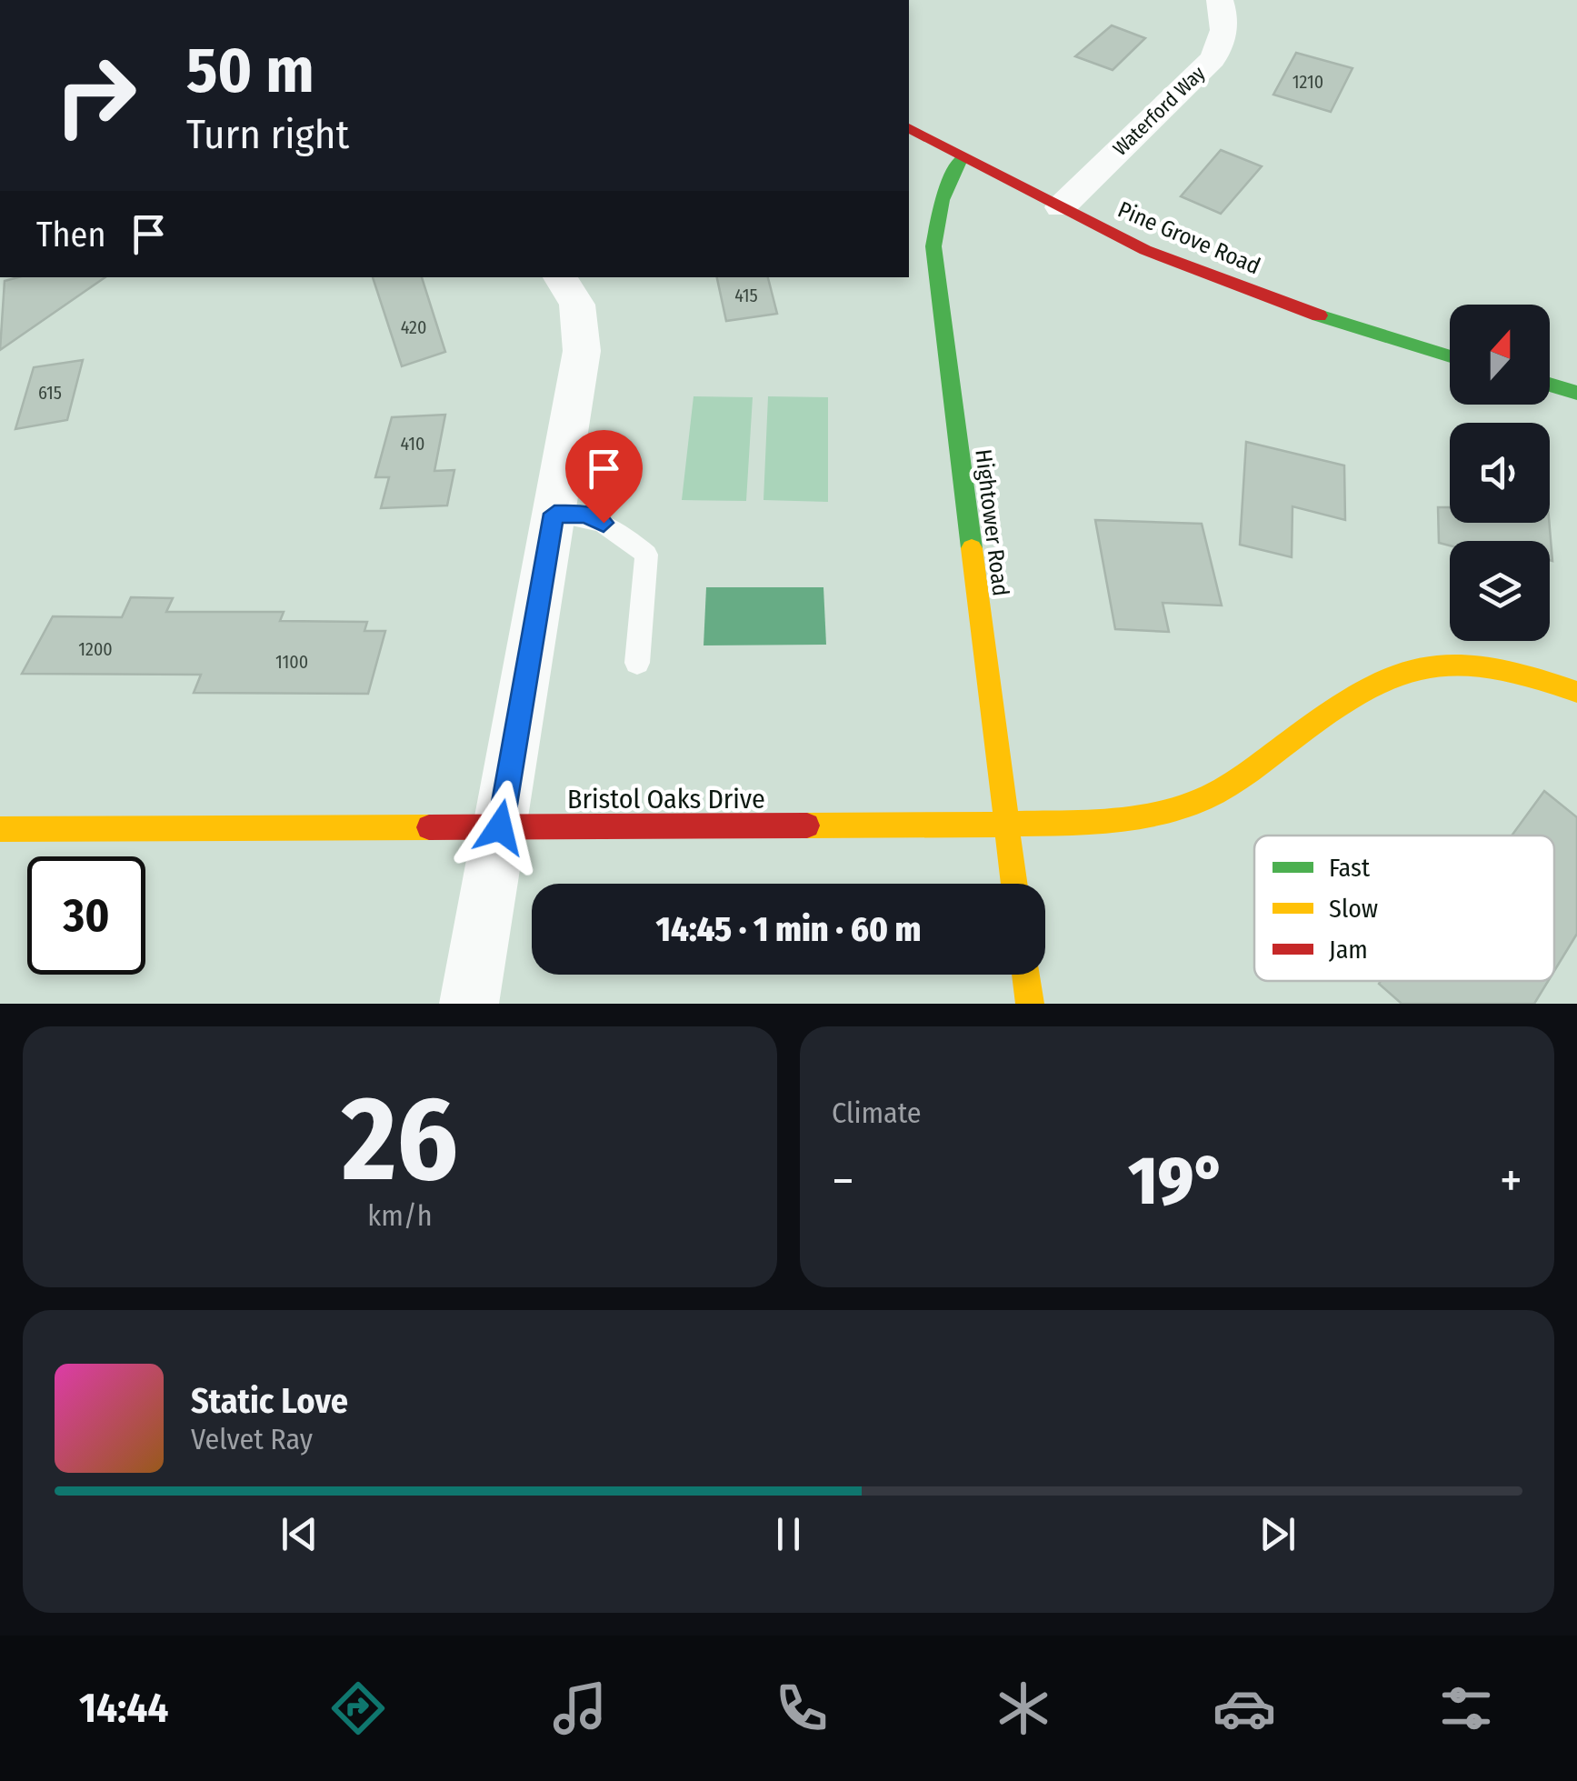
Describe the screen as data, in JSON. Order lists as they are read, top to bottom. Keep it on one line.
{"streets":{"street":["Waterford Way","Pine Grove Road","Hightower Road","Bristol Oaks Drive"]},"crossings":[["Waterford Way","Pine Grove Road"],["Pine Grove Road","Hightower Road"],["Hightower Road","Bristol Oaks Drive"]],"house_numbers":["1210","415","420","615","410","1200","1100"],"legend":["Fast","Slow","Jam"],"north":"top","page":{"turn":["50 m","Turn right"],"then":"Then","limit":"30","trip":"14:45 · 1 min · 60 m","tile":[["26","km/h"],"Climate"],"heat":["−","19°","+"],"song":["Static Love","Velvet Ray"],"tabs":"14:44"}}
